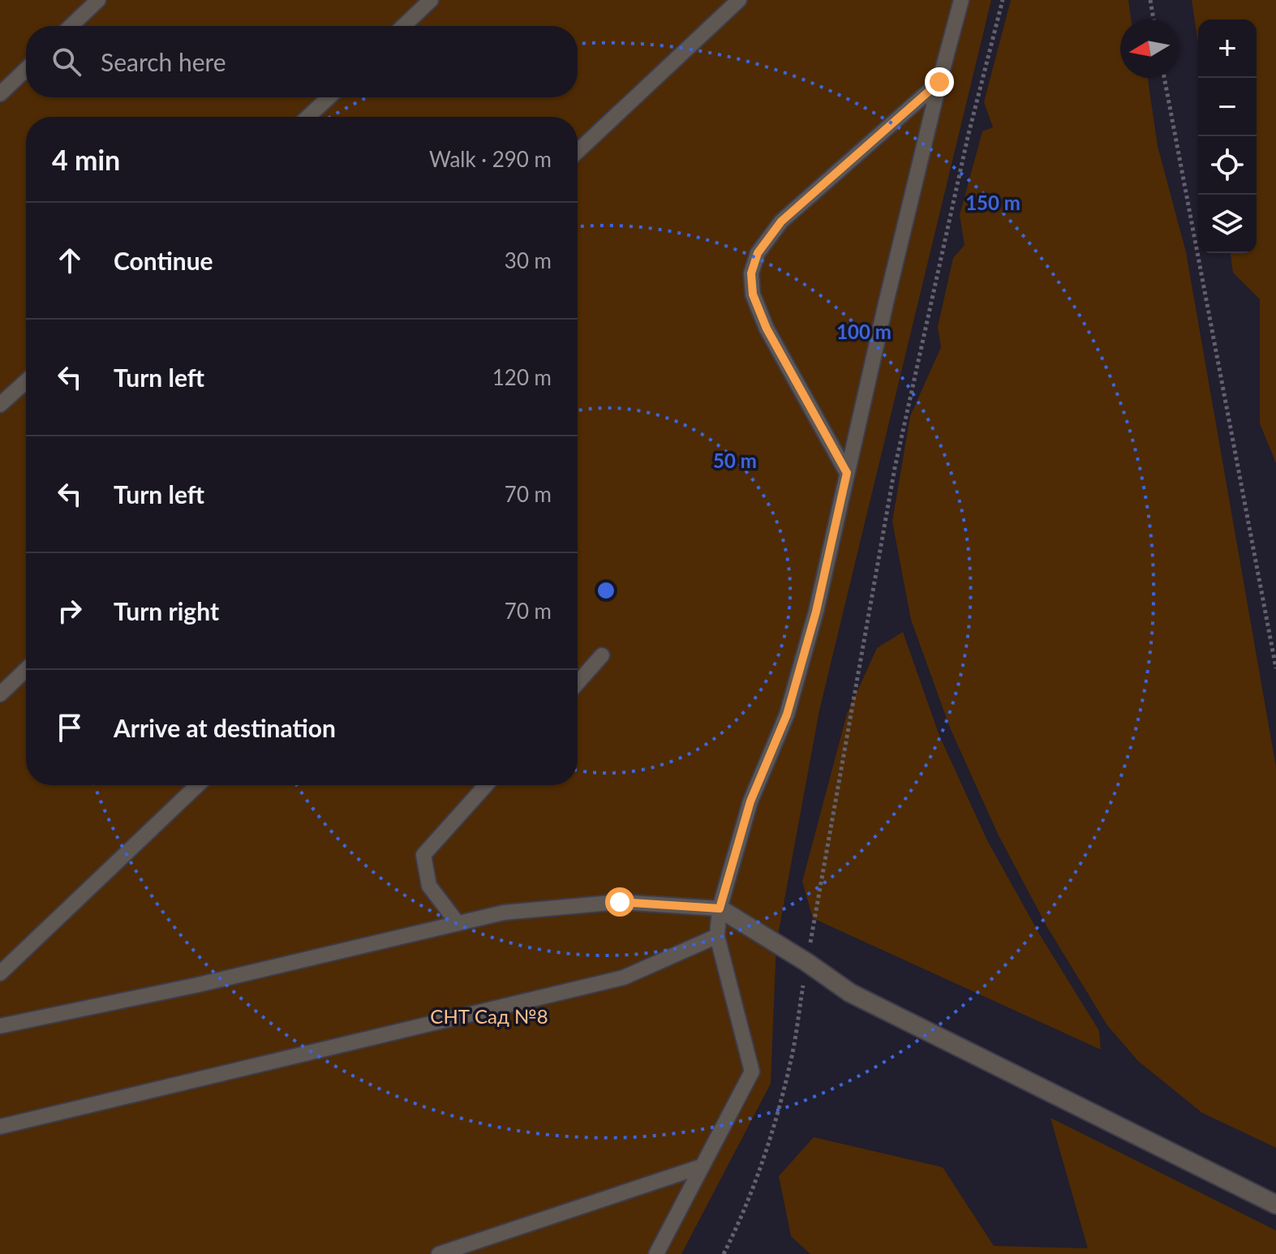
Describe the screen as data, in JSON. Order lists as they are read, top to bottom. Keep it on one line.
{"parks":["СНТ Сад №8"],"north":"left","page":{"map_buttons":["+","−"],"search":"Search here","heading":["4 min","Walk · 290 m"],"list":[["Continue","30 m"],["Turn left","120 m"],["Turn left","70 m"],["Turn right","70 m"],"Arrive at destination"]},"rings":["150 m","100 m","50 m"]}
